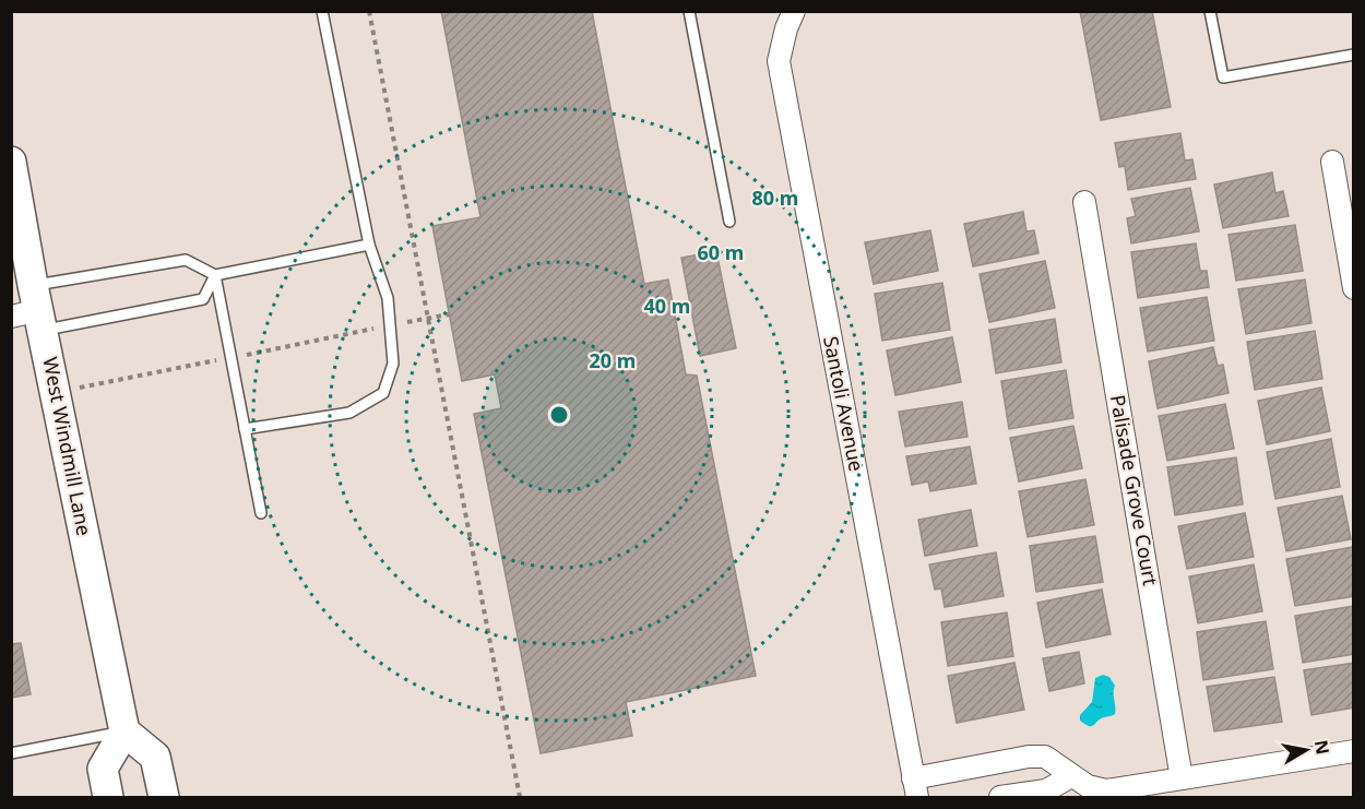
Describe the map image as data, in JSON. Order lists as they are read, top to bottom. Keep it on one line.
{"streets":{"main road":["West Windmill Lane"],"street":["Santoli Avenue","Palisade Grove Court"]},"north":"right","rings":["80 m","60 m","40 m","20 m"]}
